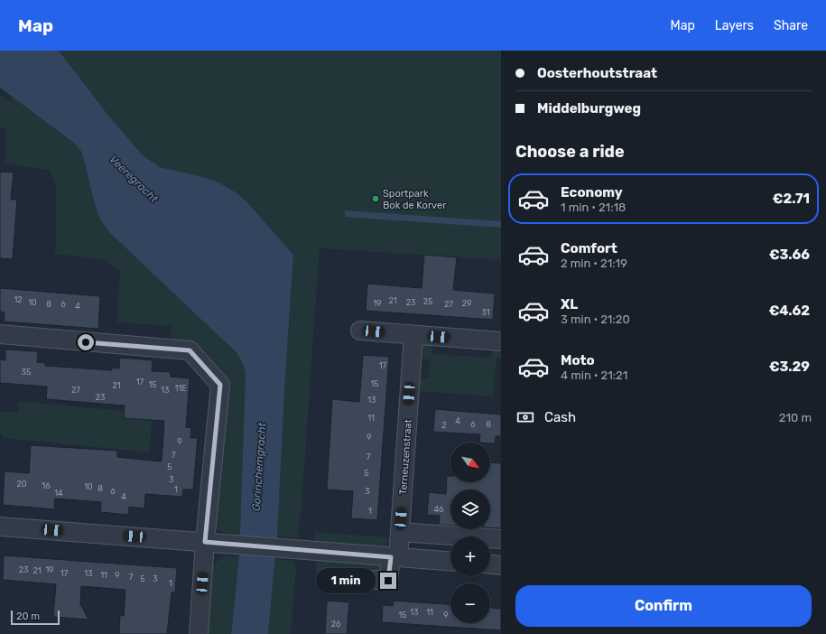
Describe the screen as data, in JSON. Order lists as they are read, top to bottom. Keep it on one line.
{"streets":{"street":["Terneuzenstraat"]},"water":["Veeregracht","Gorinchemgracht"],"places":["Sportpark Bok de Korver"],"house_numbers":["12","21","25","10","23","19","29","8","6","27","4","31","17","35","17","15","15","21","11E","27","13","23","13","11","4","6","8","2","9","9","7","7","5","5","3","20","16","10","8","1","6","3","14","4","46","1","23","19","21","17","13","11","9","7","5","3","1","13","11","15","9","26"],"scale_bar":"20 m","north":"bottom right","page":{"header":"Map","nav":["Map","Layers","Share"],"banner":["Oosterhoutstraat","Middelburgweg"],"heading":"Choose a ride","list":[{"name":"Economy","note":"1 min · 21:18","value":"€2.71"},{"name":"Comfort","note":"2 min · 21:19","value":"€3.66"},{"name":"XL","note":"3 min · 21:20","value":"€4.62"},{"name":"Moto","note":"4 min · 21:21","value":"€3.29"}],"pay":["Cash","210 m"],"map_buttons":["+","−"],"bubble":"1 min","buttons":"Confirm","scale":"20 m"}}
